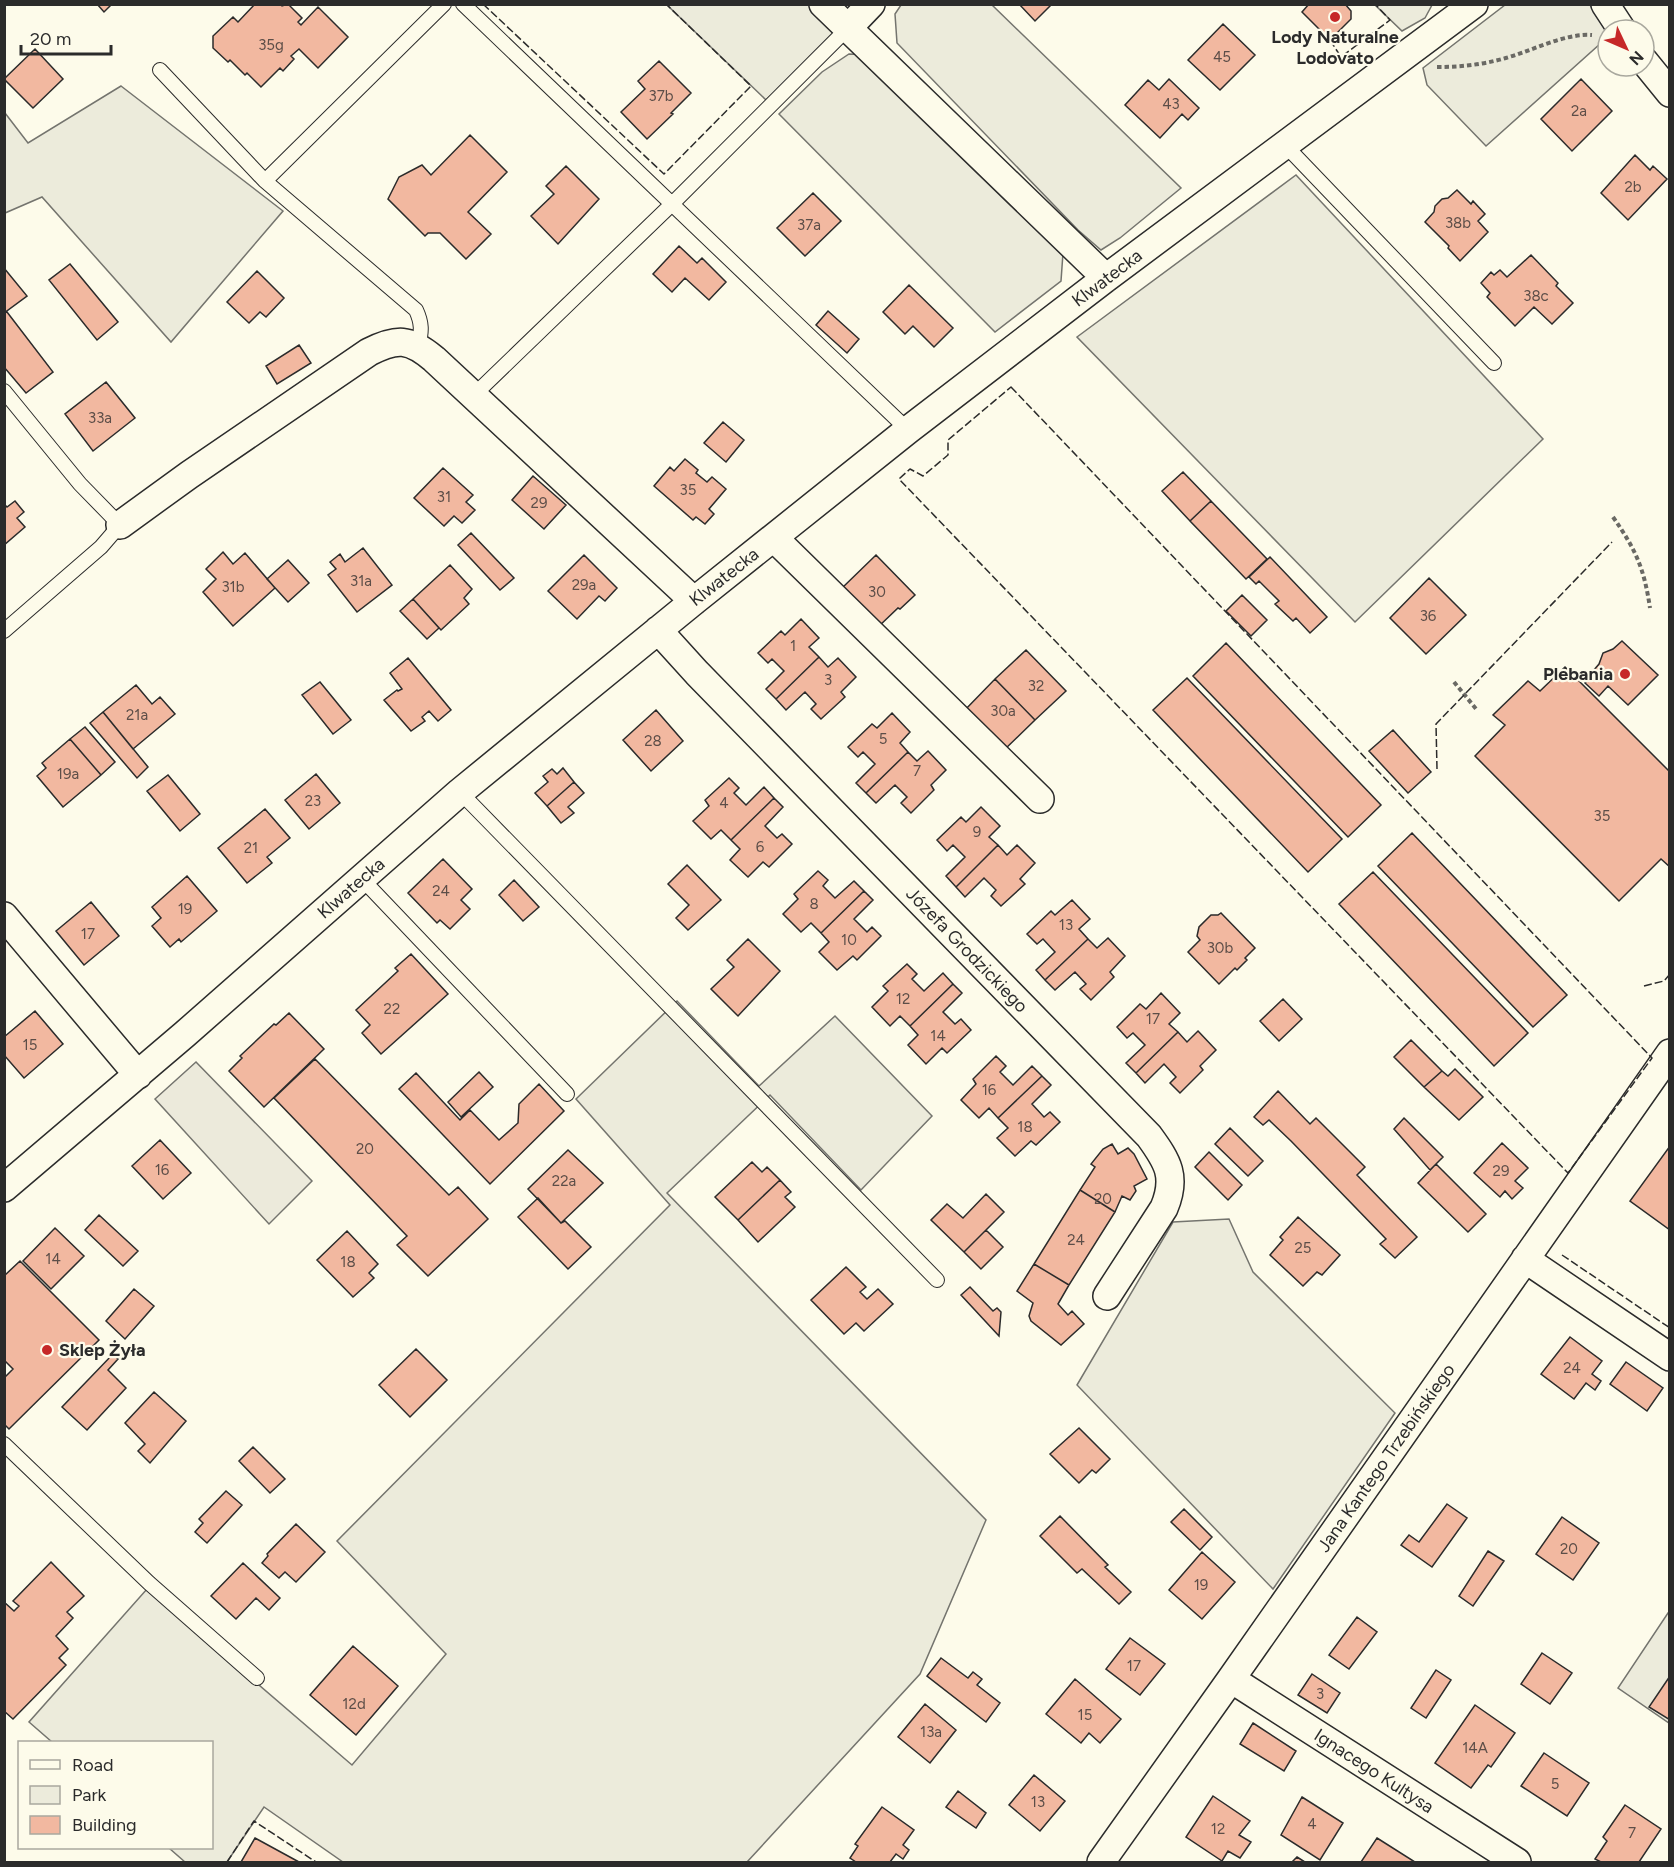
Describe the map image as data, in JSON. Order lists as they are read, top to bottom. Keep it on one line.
{"streets":{"street":["Klwatecka","Józefa Grodzickiego","Jana Kantego Trzebińskiego","Ignacego Kultysa"]},"crossings":[["Klwatecka","Józefa Grodzickiego"],["Jana Kantego Trzebińskiego","Ignacego Kultysa"]],"places":["Lody Naturalne Lodovato","Plebania","Sklep Żyła"],"house_numbers":["35g","45","37b","43","2a","2b","38b","37a","38c","33a","35","31","29","31a","29a","31b","30","36","1","3","32","30a","21a","5","28","7","19a","23","4","35","9","6","21","24","8","19","13","17","10","30b","12","22","17","14","15","16","18","20","16","29","22a","20","24","25","14","18","24","20","19","17","3","12d","15","13a","14A","5","13","4","12","7"],"legend":["Road","Park","Building"],"scale_bar":"20 m","north":"bottom right"}
